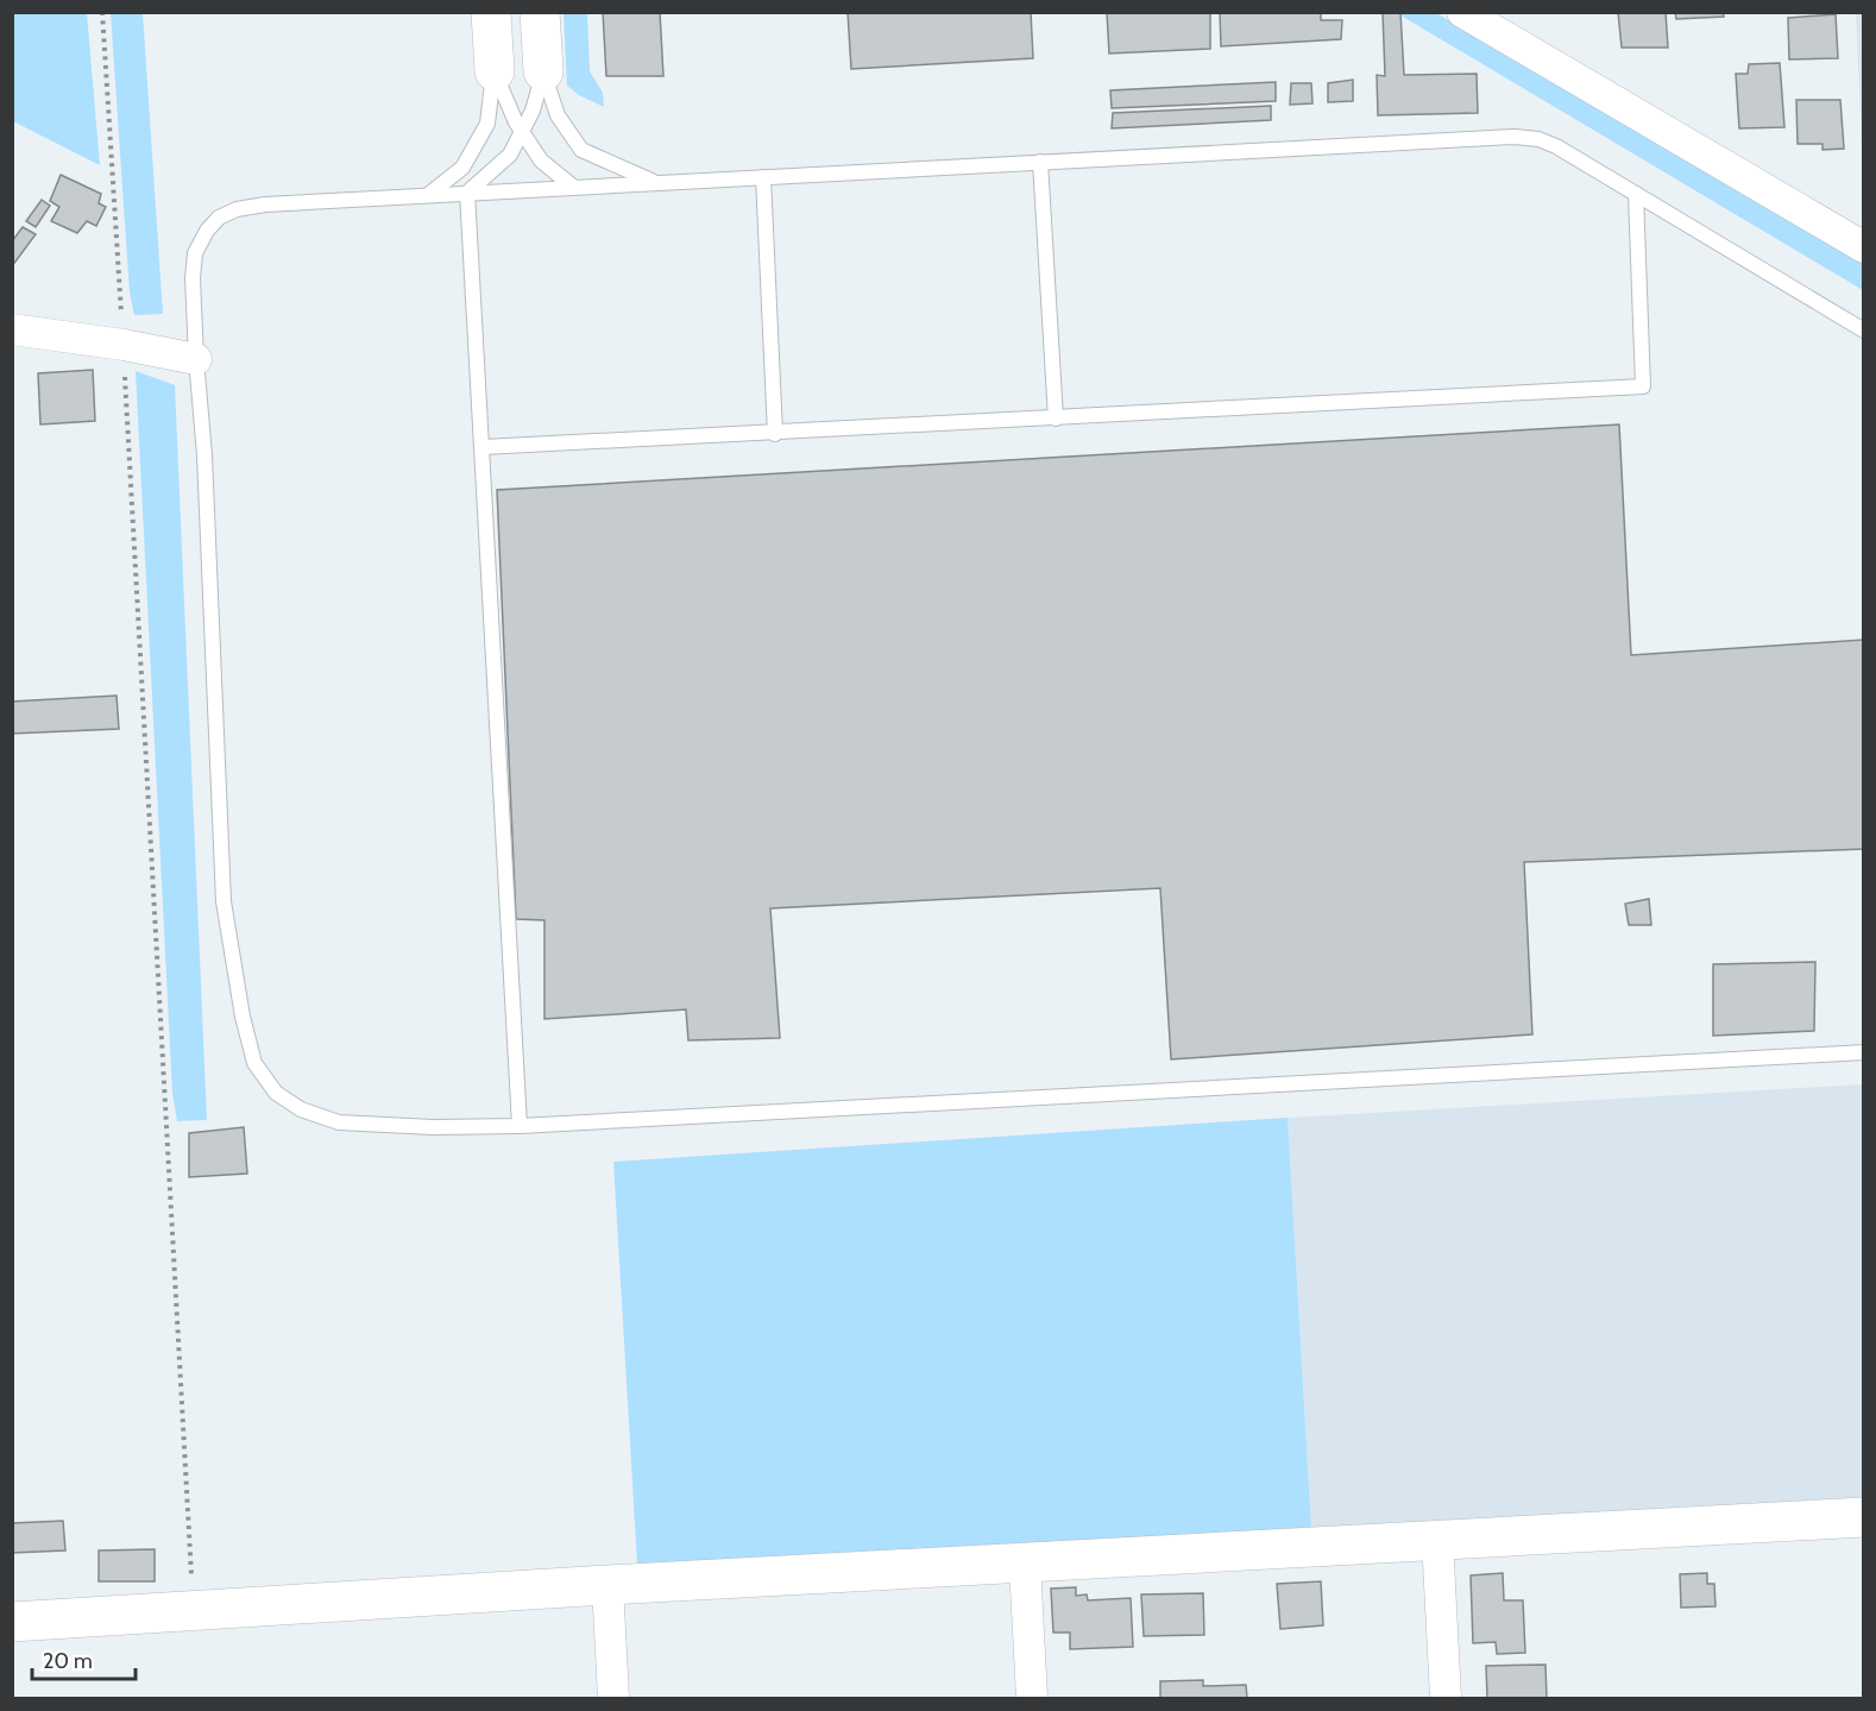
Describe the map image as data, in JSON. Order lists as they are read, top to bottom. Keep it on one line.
{"scale_bar":"20 m"}
